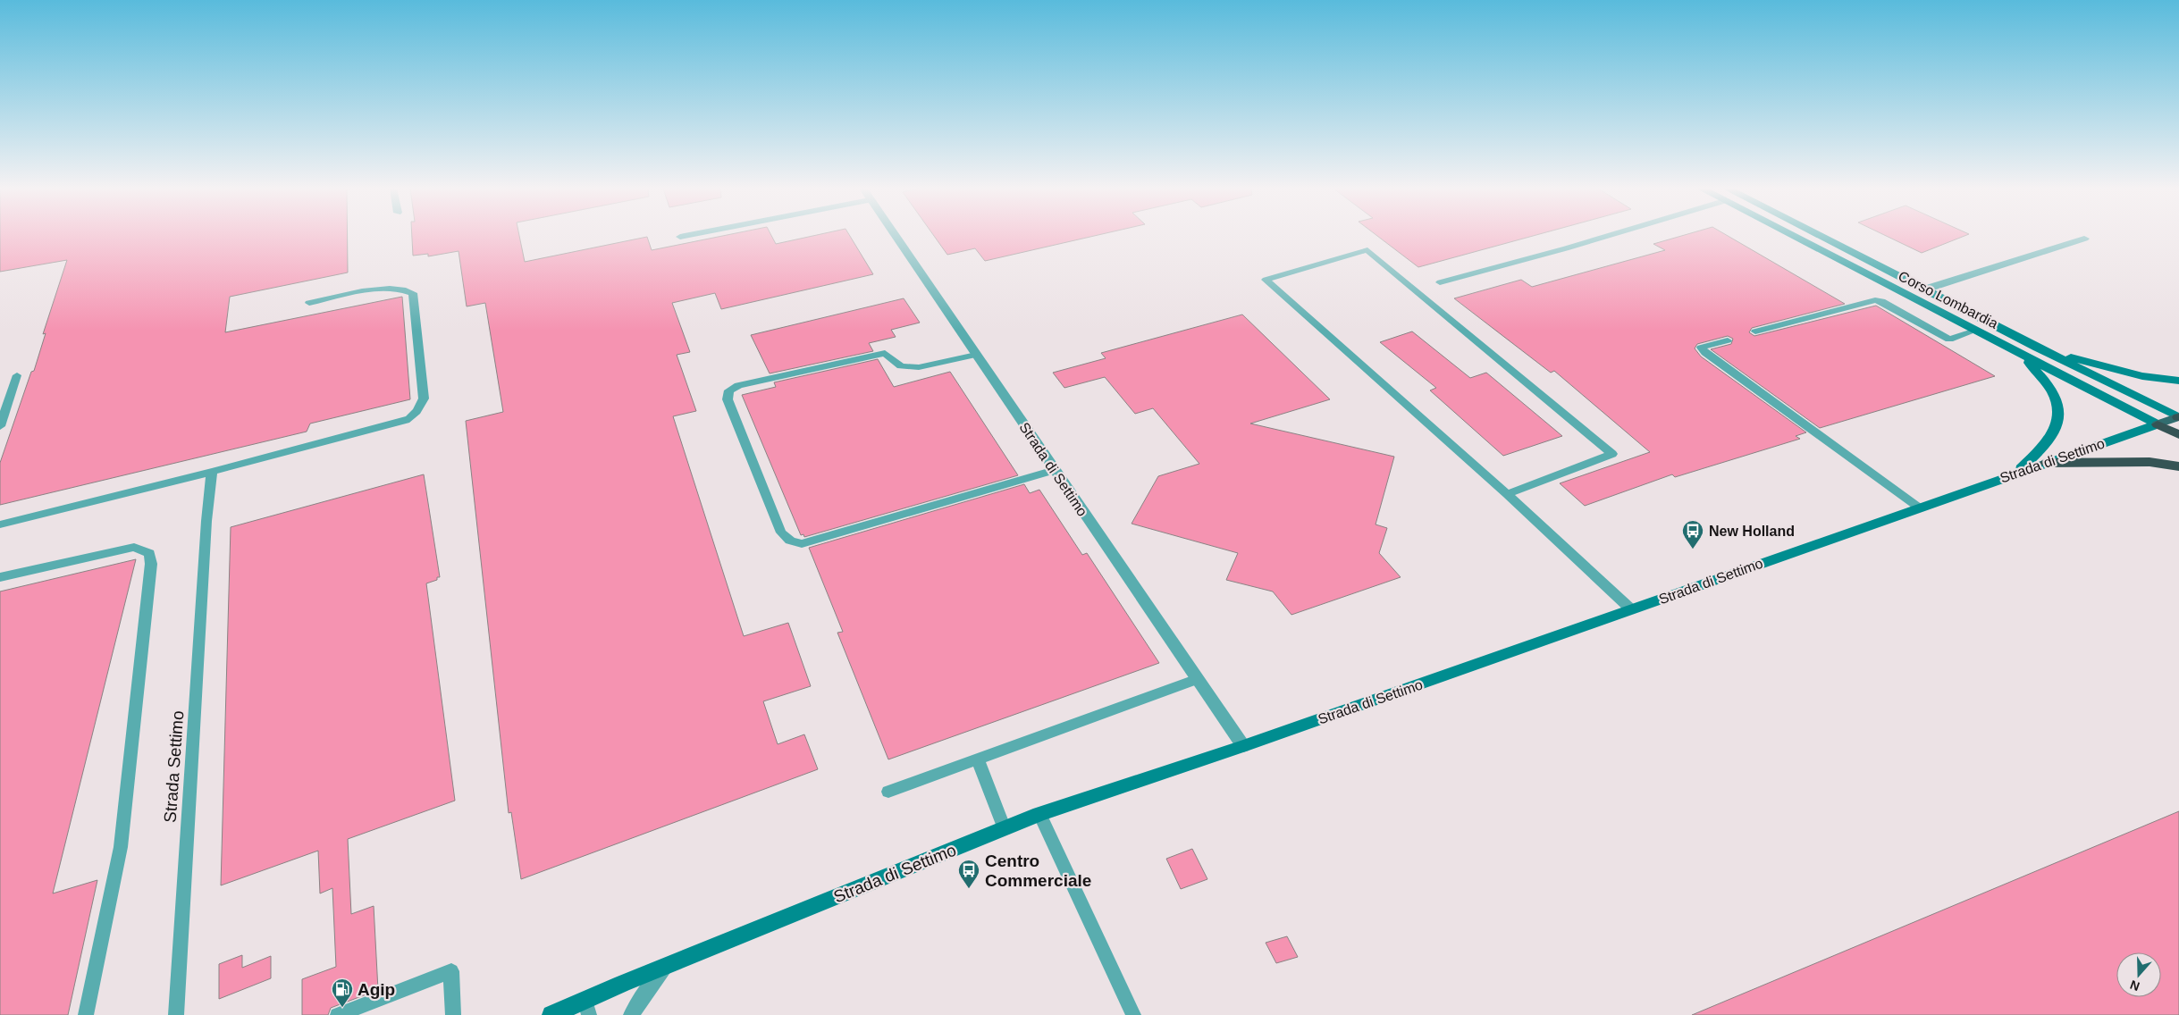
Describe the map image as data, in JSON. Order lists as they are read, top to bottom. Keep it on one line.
{"streets":{"main road":["Strada di Settimo"],"street":["Corso Lombardia"],"lane":["Strada Settimo"]},"crossings":[["Corso Lombardia","Strada di Settimo"]],"places":{"bus stop":["New Holland","Centro Commerciale"],"fuel station":["Agip"]},"north":"bottom"}
